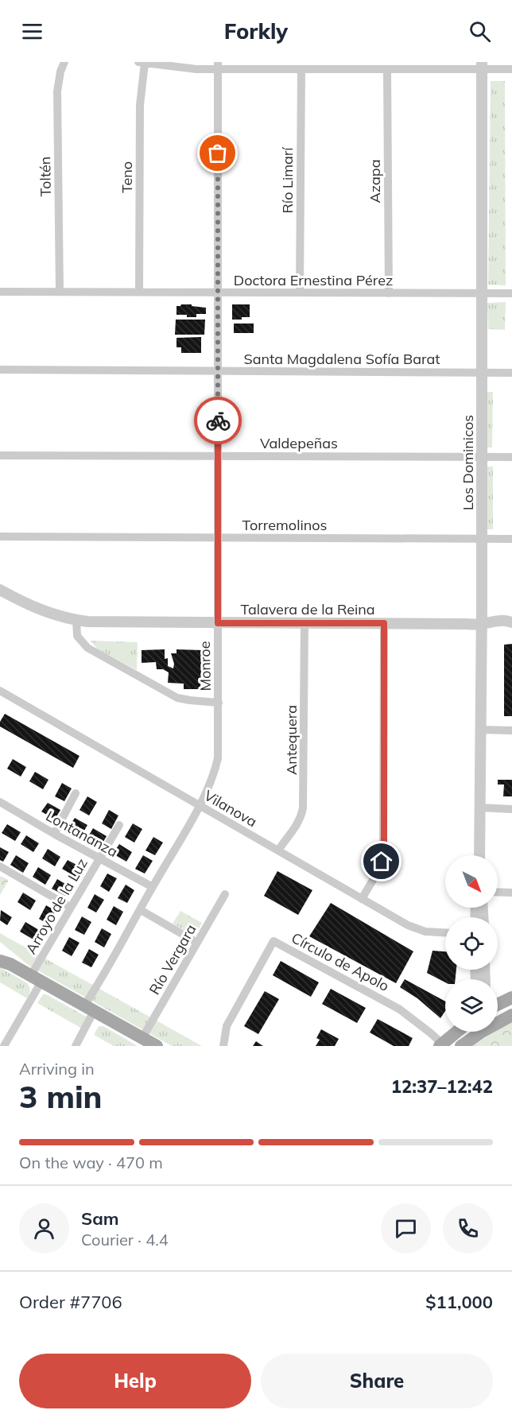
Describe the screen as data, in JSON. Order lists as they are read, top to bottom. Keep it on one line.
{"streets":{"street":["Toltén","Teno","Río Limarí","Azapa","Doctora Ernestina Pérez","Santa Magdalena Sofía Barat","Valdepeñas","Los Dominicos","Torremolinos","Talavera de la Reina","Monroe","Antequera","Vilanova","Lontananza","Arroyo de la Luz","Río Vergara","Círculo de Apolo"]},"crossings":[["Toltén","Doctora Ernestina Pérez"],["Teno","Doctora Ernestina Pérez"],["Río Limarí","Doctora Ernestina Pérez"],["Azapa","Doctora Ernestina Pérez"],["Doctora Ernestina Pérez","Los Dominicos"],["Doctora Ernestina Pérez","Monroe"],["Santa Magdalena Sofía Barat","Los Dominicos"],["Santa Magdalena Sofía Barat","Monroe"],["Valdepeñas","Los Dominicos"],["Valdepeñas","Monroe"],["Los Dominicos","Torremolinos"],["Los Dominicos","Talavera de la Reina"],["Torremolinos","Monroe"],["Talavera de la Reina","Monroe"],["Talavera de la Reina","Antequera"],["Monroe","Vilanova"],["Monroe","Lontananza"],["Antequera","Vilanova"],["Lontananza","Arroyo de la Luz"]],"north":"bottom right","page":{"header":"Forkly","heading":["3 min","Arriving in","12:37–12:42"],"panel":["Sam","Courier · 4.4","Order #7706","$11,000"],"bar":"On the way · 470 m","buttons":["Help","Share"]}}
